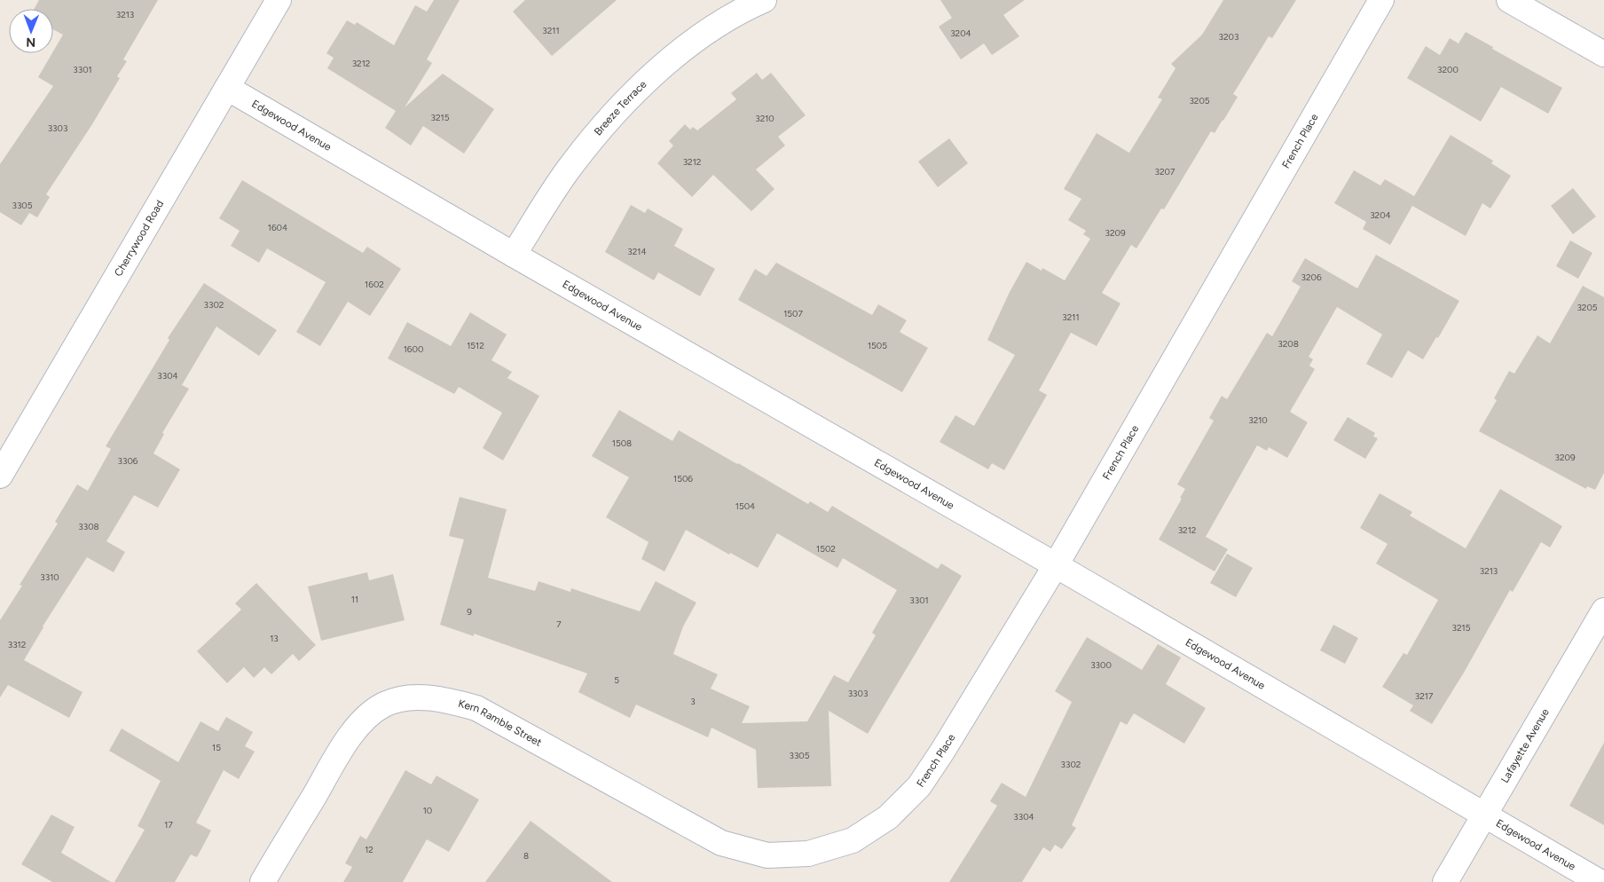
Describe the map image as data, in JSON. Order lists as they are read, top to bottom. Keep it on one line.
{"streets":{"street":["Breeze Terrace","Edgewood Avenue","French Place","Cherrywood Road","Kern Ramble Street","Lafayette Avenue"]},"crossings":[["Breeze Terrace","Edgewood Avenue"],["Edgewood Avenue","French Place"],["Edgewood Avenue","Cherrywood Road"],["Edgewood Avenue","Lafayette Avenue"],["French Place","Kern Ramble Street"]],"house_numbers":["3213","3211","3204","3203","3212","3301","3200","3205","3215","3210","3303","3212","3207","3305","3204","1604","3209","3214","3206","1602","3302","3205","1507","3211","3208","1512","1505","1600","3304","3210","1508","3209","3306","1506","1504","3308","3212","1502","3213","3310","11","3301","9","7","3215","13","3312","3300","5","3303","3217","3","15","3305","3302","10","3304","17","12","8"],"north":"bottom"}
